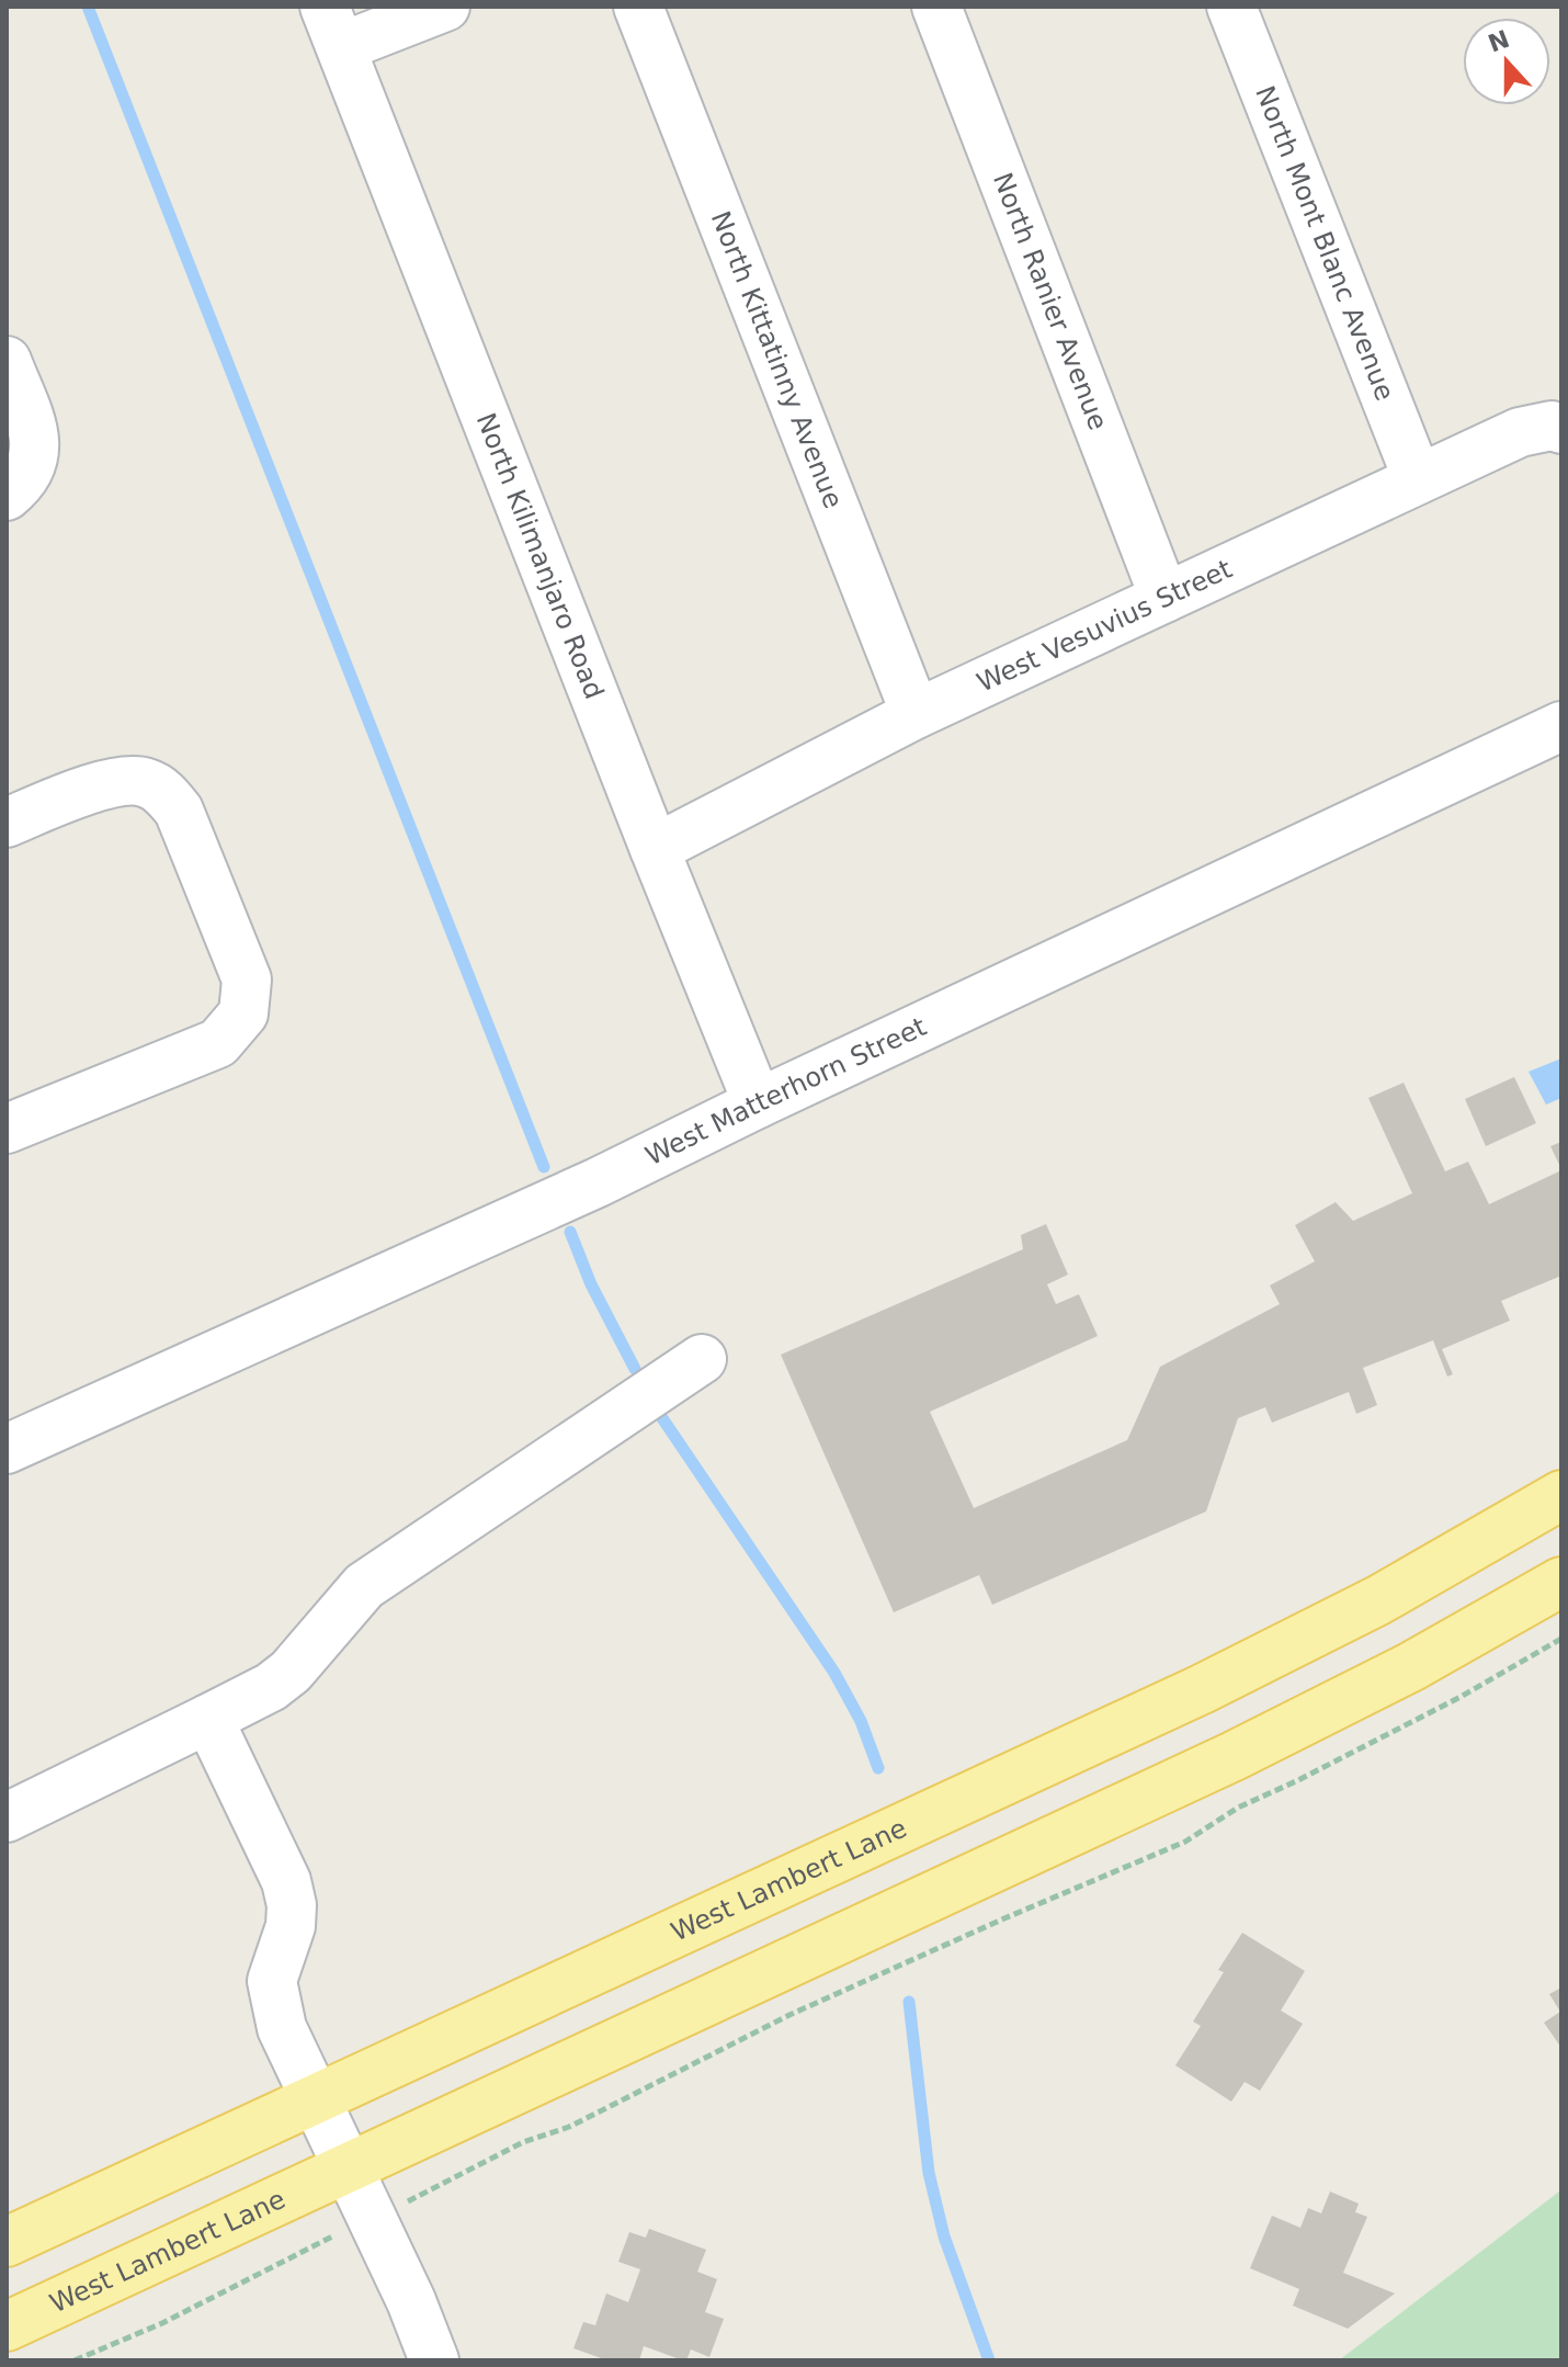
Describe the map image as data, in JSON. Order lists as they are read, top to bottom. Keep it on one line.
{"streets":{"main road":["West Lambert Lane"],"street":["North Mont Blanc Avenue","North Ranier Avenue","North Kittatinny Avenue","North Kilimanjaro Road","West Vesuvius Street","West Matterhorn Street"]},"crossings":[["North Mont Blanc Avenue","West Vesuvius Street"],["North Ranier Avenue","West Vesuvius Street"],["North Kittatinny Avenue","West Vesuvius Street"],["North Kilimanjaro Road","West Vesuvius Street"],["North Kilimanjaro Road","West Matterhorn Street"]],"north":"top"}
